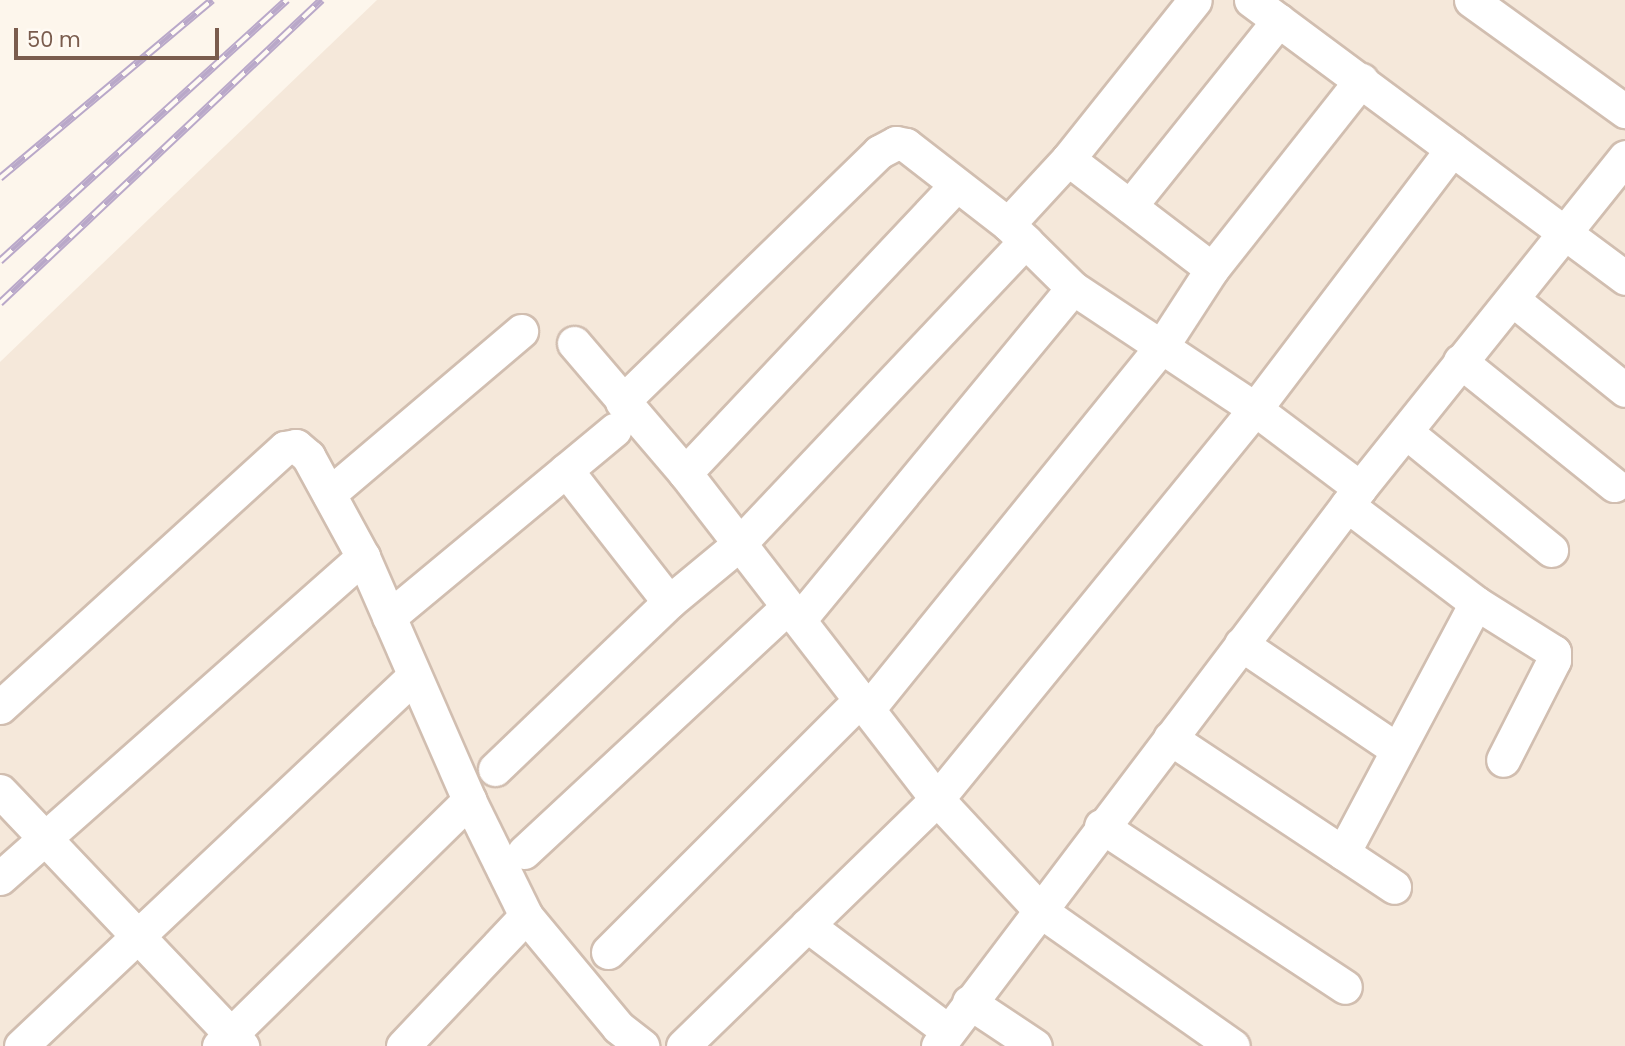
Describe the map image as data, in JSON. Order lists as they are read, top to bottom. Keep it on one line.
{"scale_bar":"50 m"}
